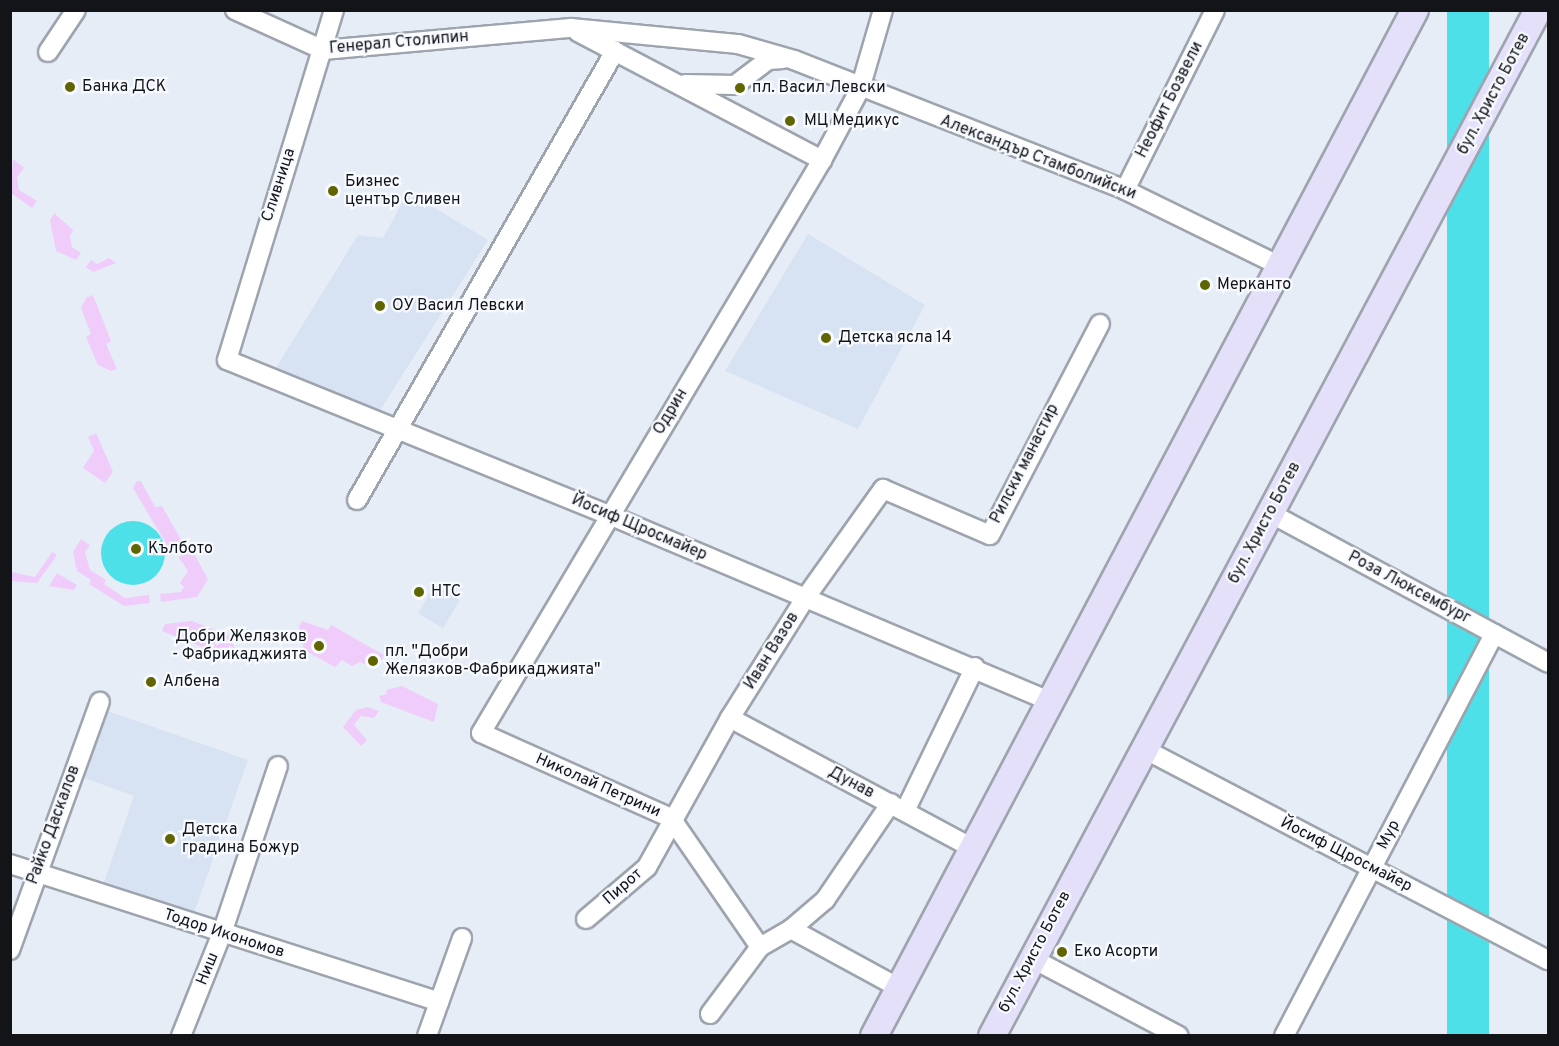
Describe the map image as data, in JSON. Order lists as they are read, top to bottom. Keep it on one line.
{"streets":{"main road":["бул. Христо Ботев"],"street":["Генерал Столипин","Неофит Бозвели","Александър Стамболийски","Сливница","Одрин","Рилски манастир","Йосиф Щросмайер","Роза Люксембург","Иван Вазов","Дунав","Николай Петрини","Райко Даскалов","Мур","Пирот","Тодор Икономов","Ниш"]},"crossings":[["Генерал Столипин","Александър Стамболийски"],["Генерал Столипин","Сливница"],["бул. Христо Ботев","Йосиф Щросмайер"],["бул. Христо Ботев","Роза Люксембург"],["Неофит Бозвели","Александър Стамболийски"],["Александър Стамболийски","Одрин"],["Сливница","Йосиф Щросмайер"],["Одрин","Йосиф Щросмайер"],["Одрин","Николай Петрини"],["Рилски манастир","Иван Вазов"],["Йосиф Щросмайер","Иван Вазов"],["Йосиф Щросмайер","Мур"],["Роза Люксембург","Мур"],["Иван Вазов","Дунав"],["Иван Вазов","Николай Петрини"],["Иван Вазов","Пирот"],["Николай Петрини","Пирот"],["Райко Даскалов","Тодор Икономов"],["Тодор Икономов","Ниш"]],"places":["Банка ДСК","пл. Васил Левски","МЦ Медикус","Бизнес център Сливен","Мерканто","ОУ Васил Левски","Детска ясла 14","Кълбото","НТС","Добри Желязков - Фабрикаджията","пл. \"Добри Желязков-Фабрикаджията\"","Албена","Детска градина Божур","Еко Асорти"]}
